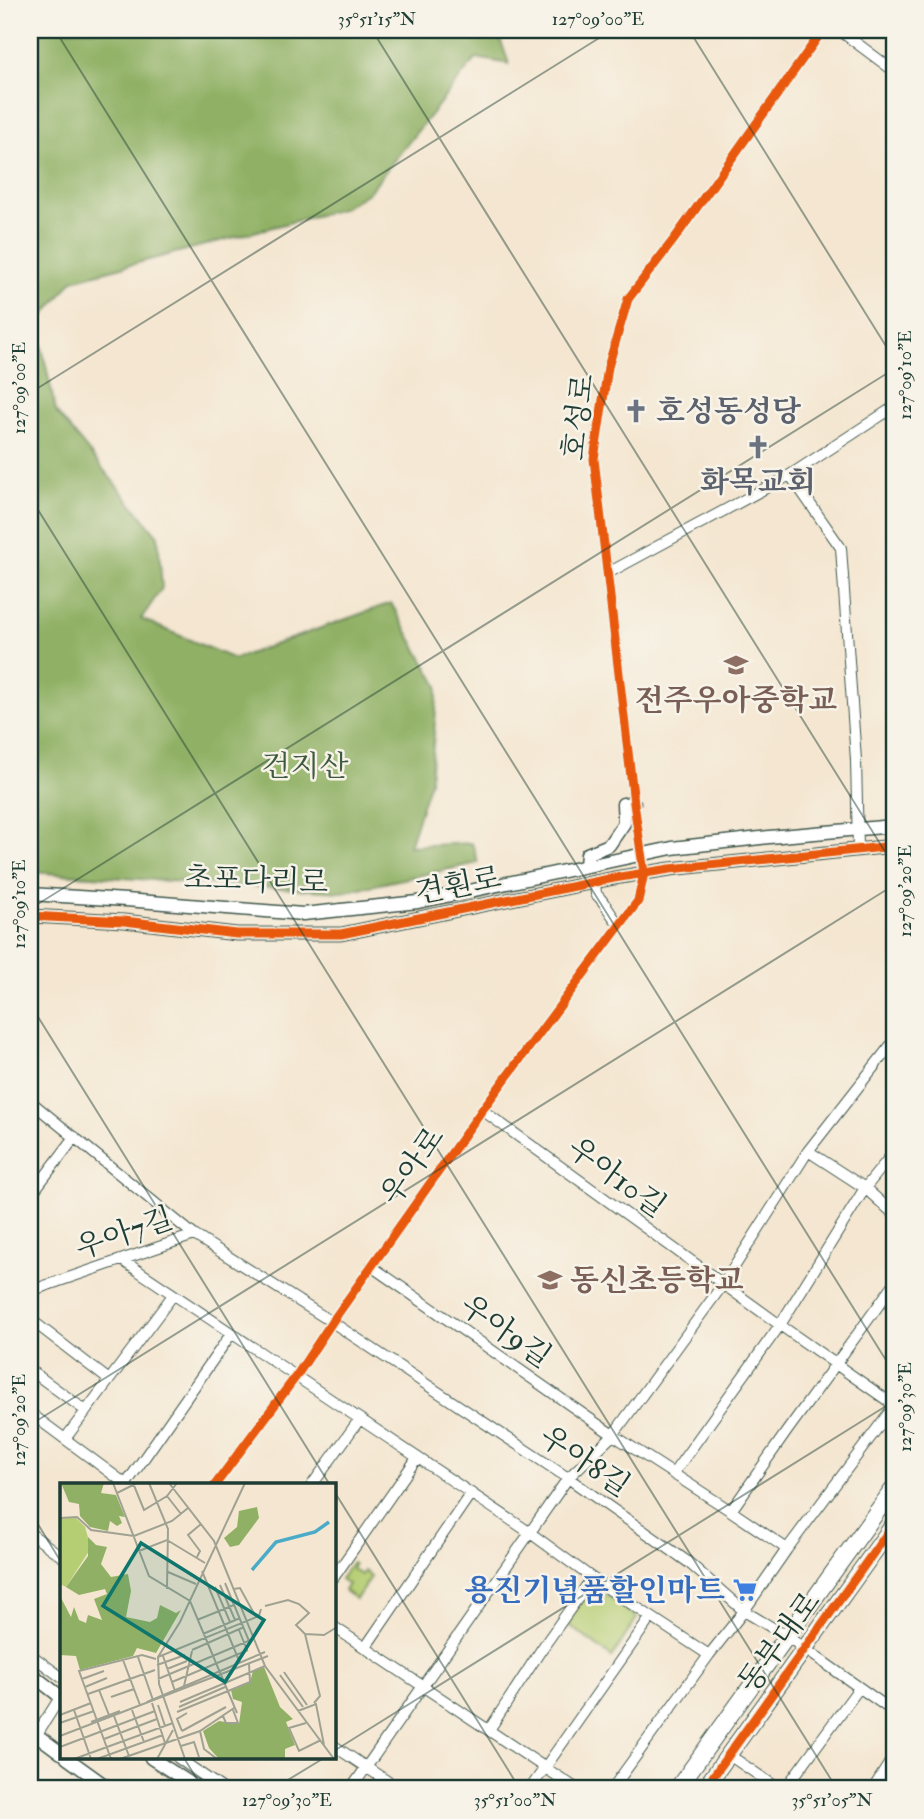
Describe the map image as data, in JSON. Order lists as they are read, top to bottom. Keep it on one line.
{"streets":{"main road":["동부대로"],"street":["호성로","초포다리로","견훤로","우아로","우아10길","우아7길","우아9길","우아8길"]},"crossings":[["호성로","초포다리로"],["호성로","견훤로"],["호성로","우아로"],["견훤로","우아로"],["우아로","우아10길"],["우아로","우아7길"],["우아로","우아9길"],["우아로","우아8길"],["우아10길","우아9길"],["우아10길","우아8길"],["우아7길","우아8길"],["우아8길","동부대로"]],"parks":["건지산"],"places":{"church":["호성동성당","화목교회"],"school or university":["전주우아중학교","동신초등학교"],"supermarket":["용진기념품할인마트"]},"coordinates":["35°51'15\"N","127°09'00\"E","127°09'10\"E","127°09'20\"E","127°09'30\"E","35°51'00\"N","35°51'05\"N"]}
